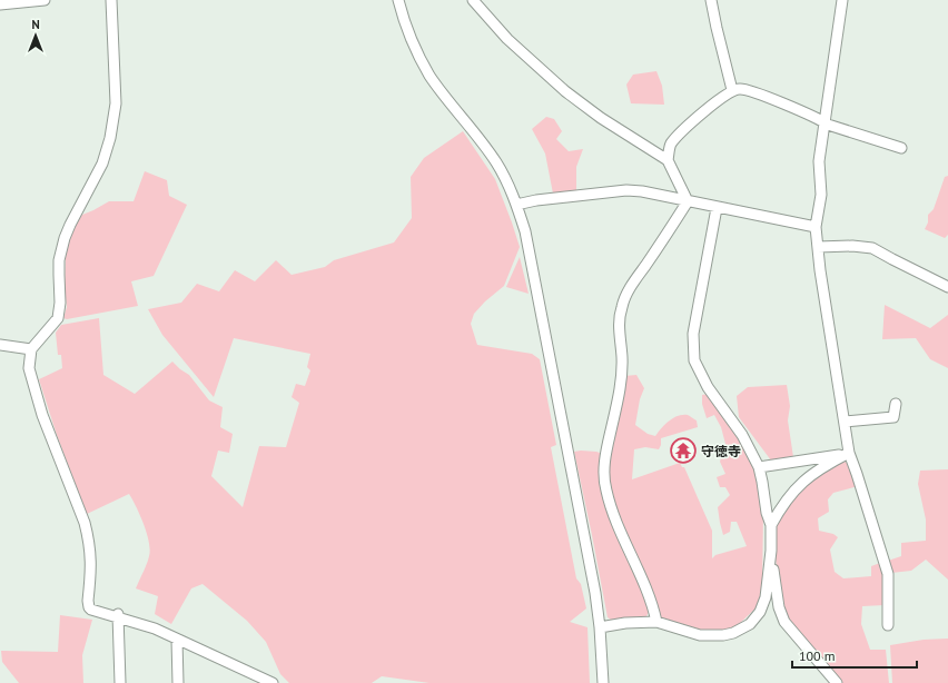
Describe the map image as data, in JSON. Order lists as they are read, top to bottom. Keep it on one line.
{"places":{"temple":["守徳寺"]},"scale_bar":"100 m","north":"top"}
